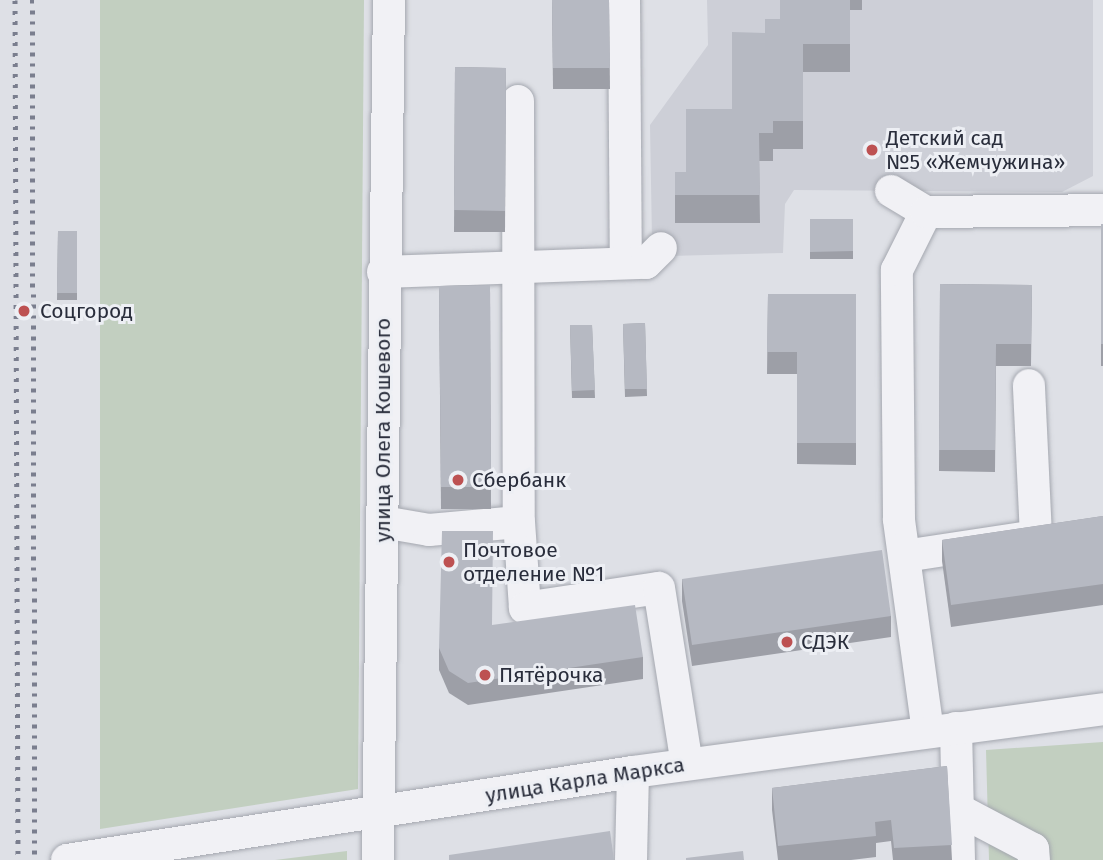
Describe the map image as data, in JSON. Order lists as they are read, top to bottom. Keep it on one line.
{"streets":{"street":["улица Олега Кошевого","улица Карла Маркса"]},"crossings":[["улица Олега Кошевого","улица Карла Маркса"]],"places":["Детский сад №5 «Жемчужина»","Соцгород","Сбербанк","Почтовое отделение №1","СДЭК","Пятёрочка"]}
